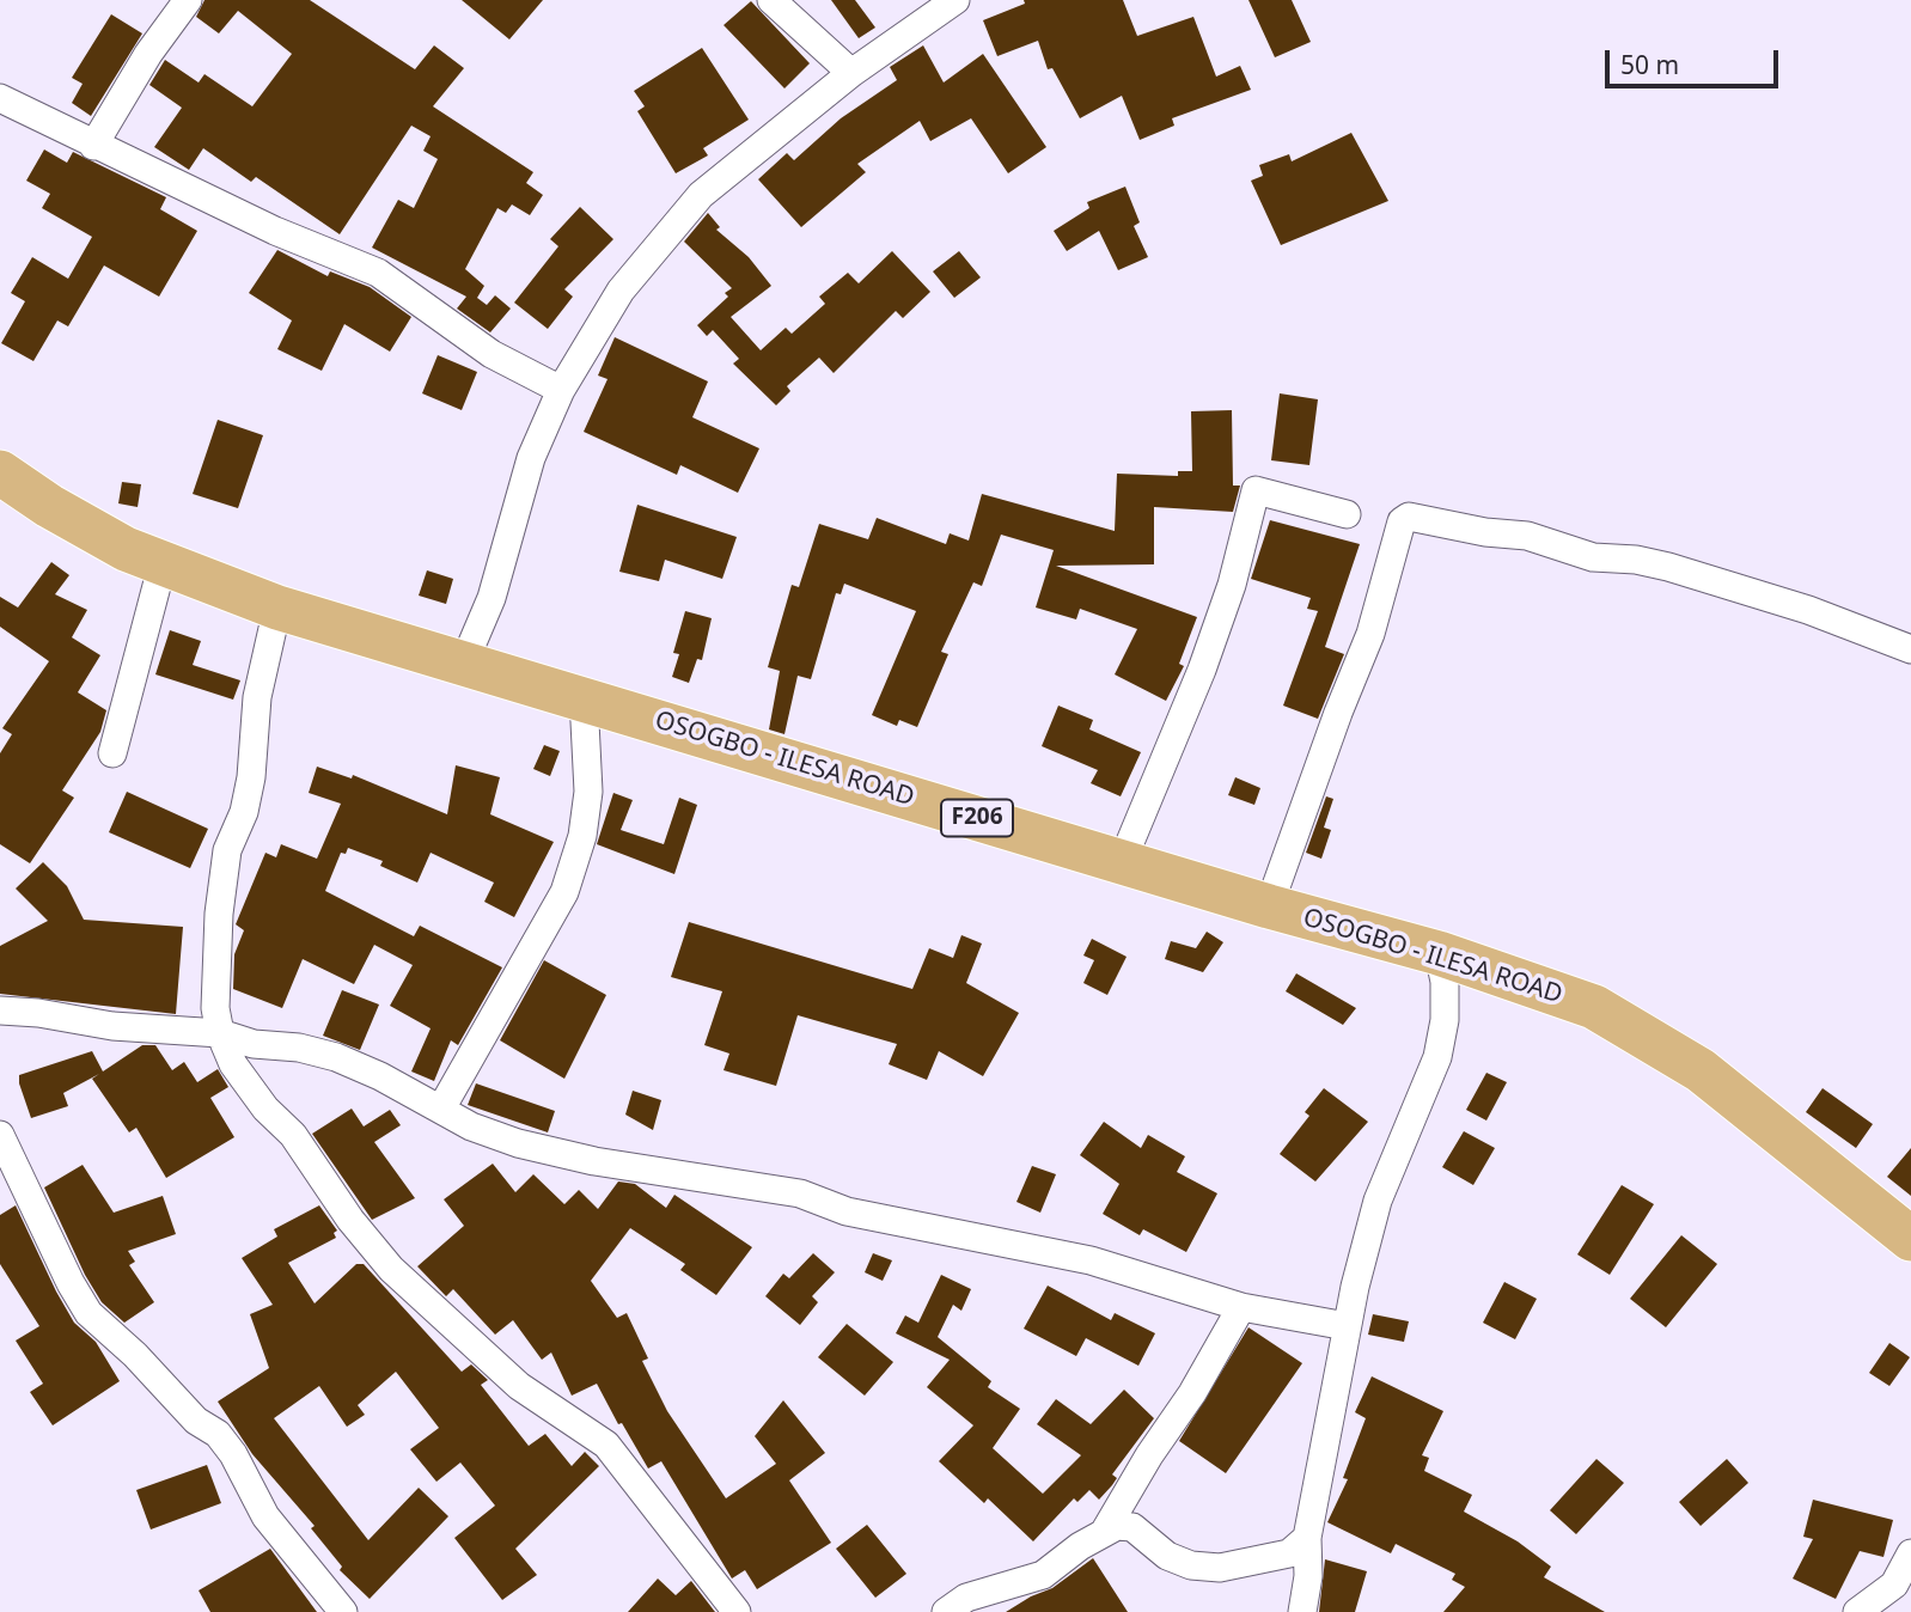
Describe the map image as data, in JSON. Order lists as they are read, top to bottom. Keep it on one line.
{"streets":{"main road":["OSOGBO - ILESA ROAD","F206"]},"scale_bar":"50 m"}
